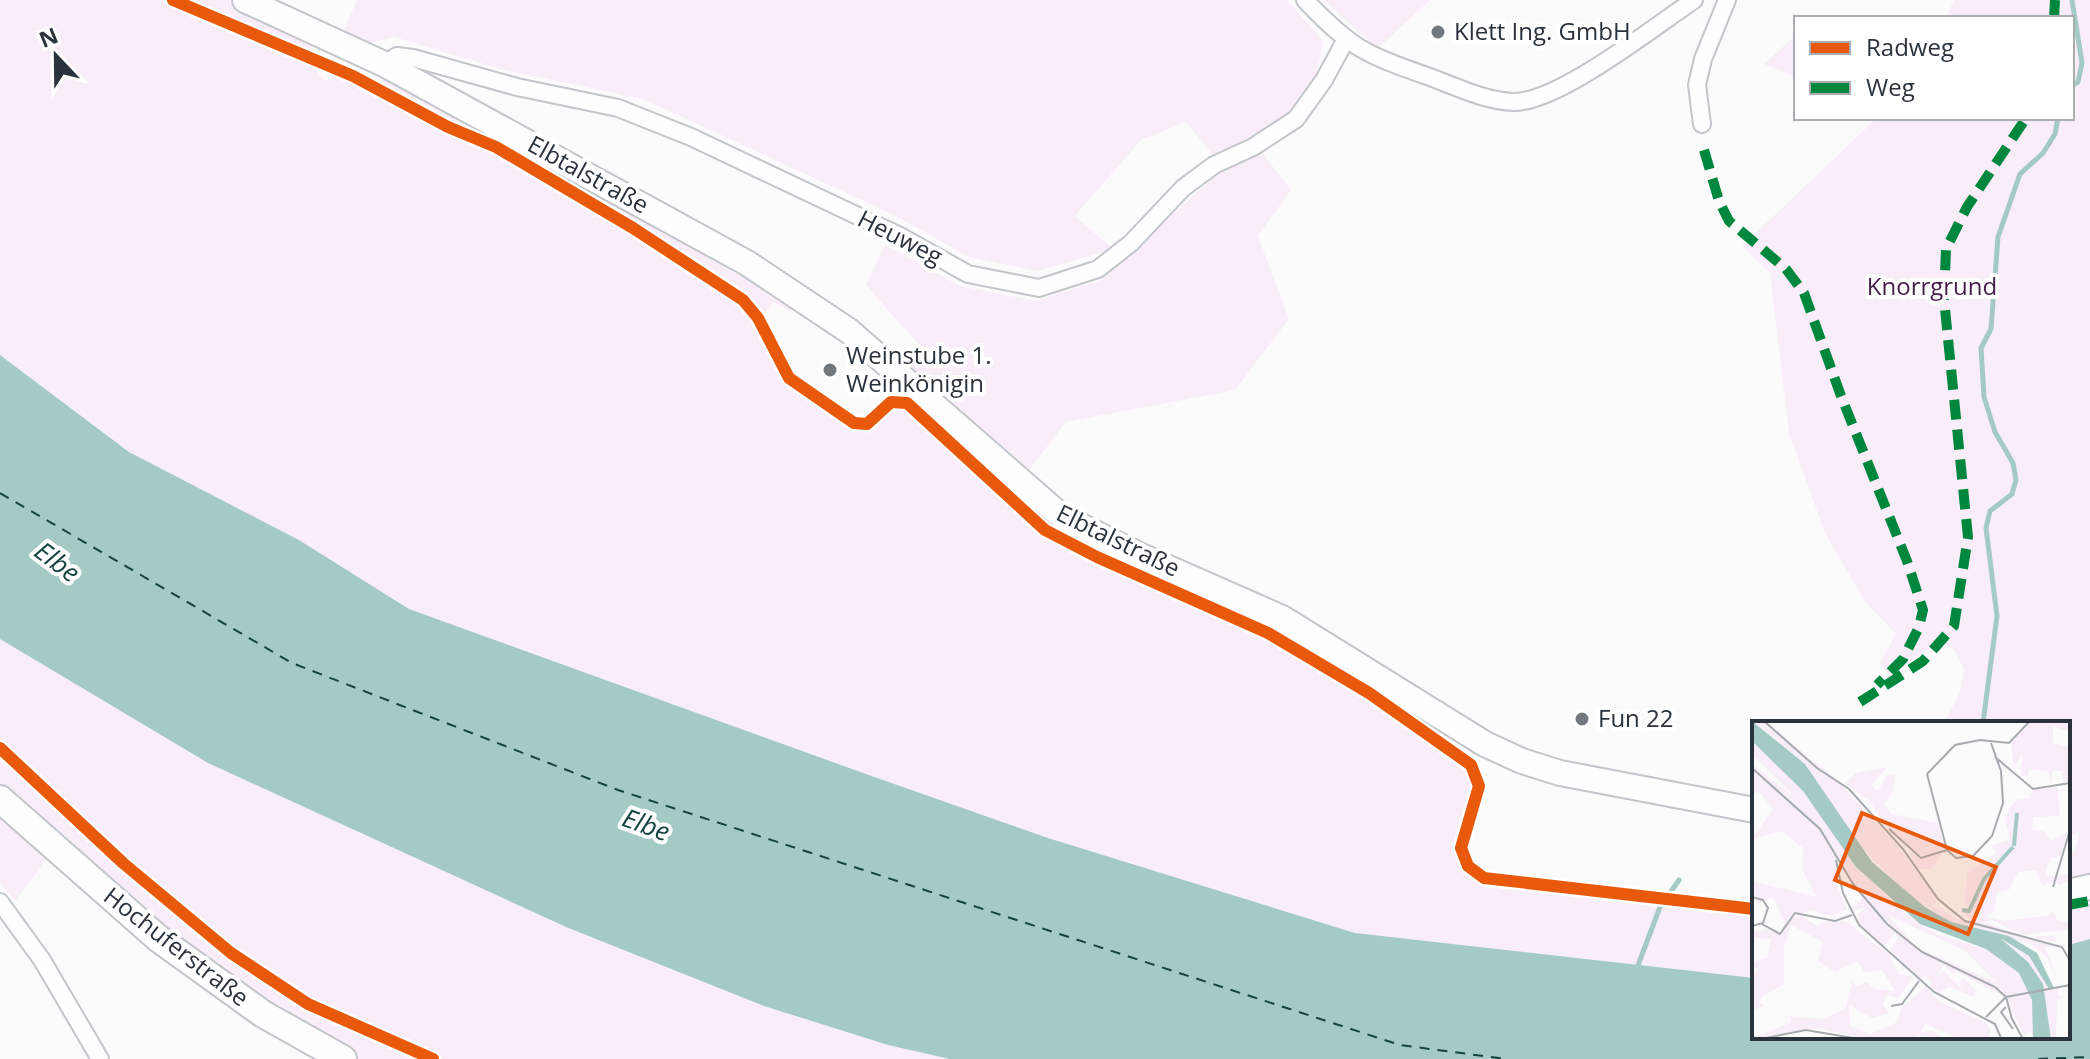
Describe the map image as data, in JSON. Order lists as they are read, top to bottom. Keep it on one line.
{"streets":{"main road":["Hochuferstraße"],"street":["Elbtalstraße","Heuweg"]},"crossings":[["Elbtalstraße","Heuweg"]],"water":["Elbe"],"parks":["Knorrgrund"],"places":["Klett Ing. GmbH","Weinstube 1. Weinkönigin","Fun 22"],"legend":["Radweg","Weg"],"north":"top"}
